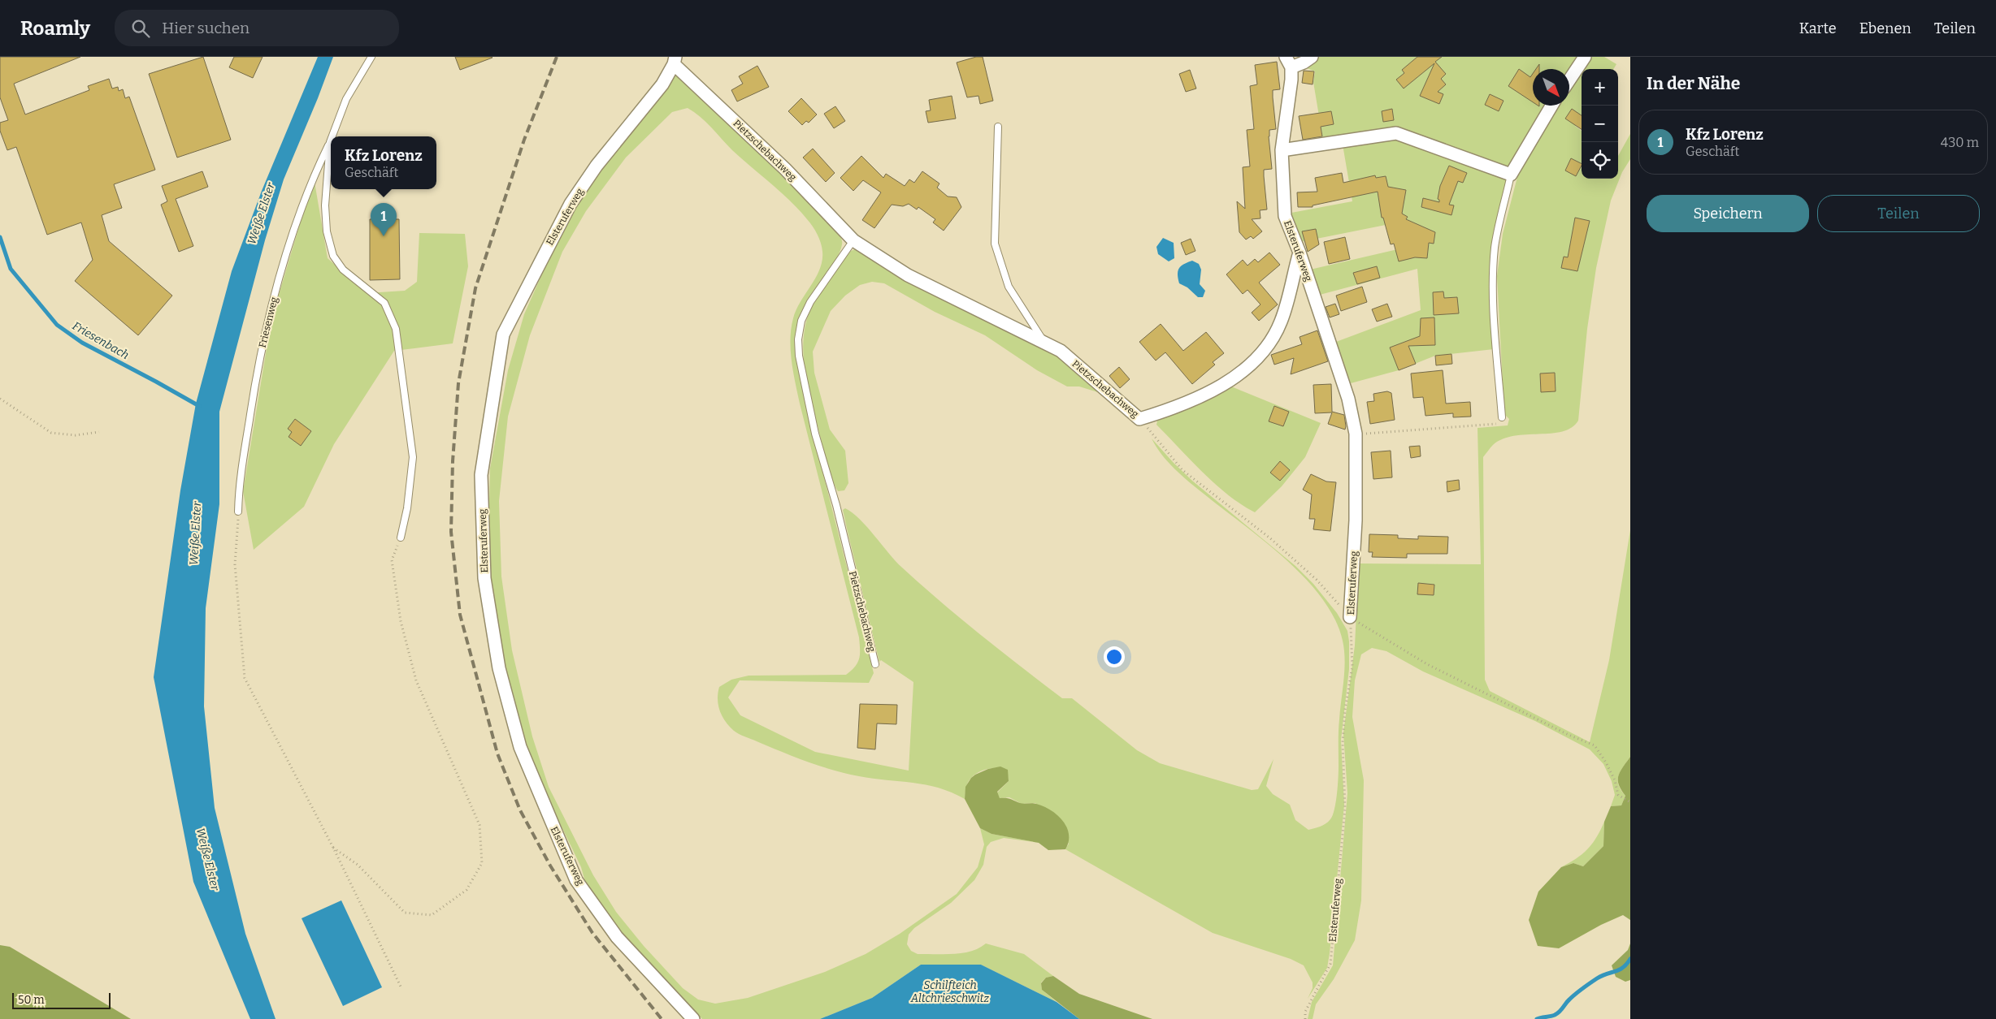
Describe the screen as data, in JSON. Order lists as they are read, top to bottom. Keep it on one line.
{"streets":{"street":["Pietzschebachweg","Elsteruferweg"],"lane":["Friesenweg"]},"crossings":[["Pietzschebachweg","Elsteruferweg"]],"water":["Weiße Elster","Friesenbach","Schilfteich Altchrieschwitz"],"scale_bar":"50 m","north":"bottom right","page":{"header":"Roamly","search":"Hier suchen","nav":["Karte","Ebenen","Teilen"],"heading":"In der Nähe","map_buttons":["+","−"],"list":[{"mark":"1","name":"Kfz Lorenz","note":"Geschäft","value":"430 m"}],"popup":["Kfz Lorenz","Geschäft"],"buttons":["Speichern","Teilen"],"pins":"1","scale":"50 m"}}
